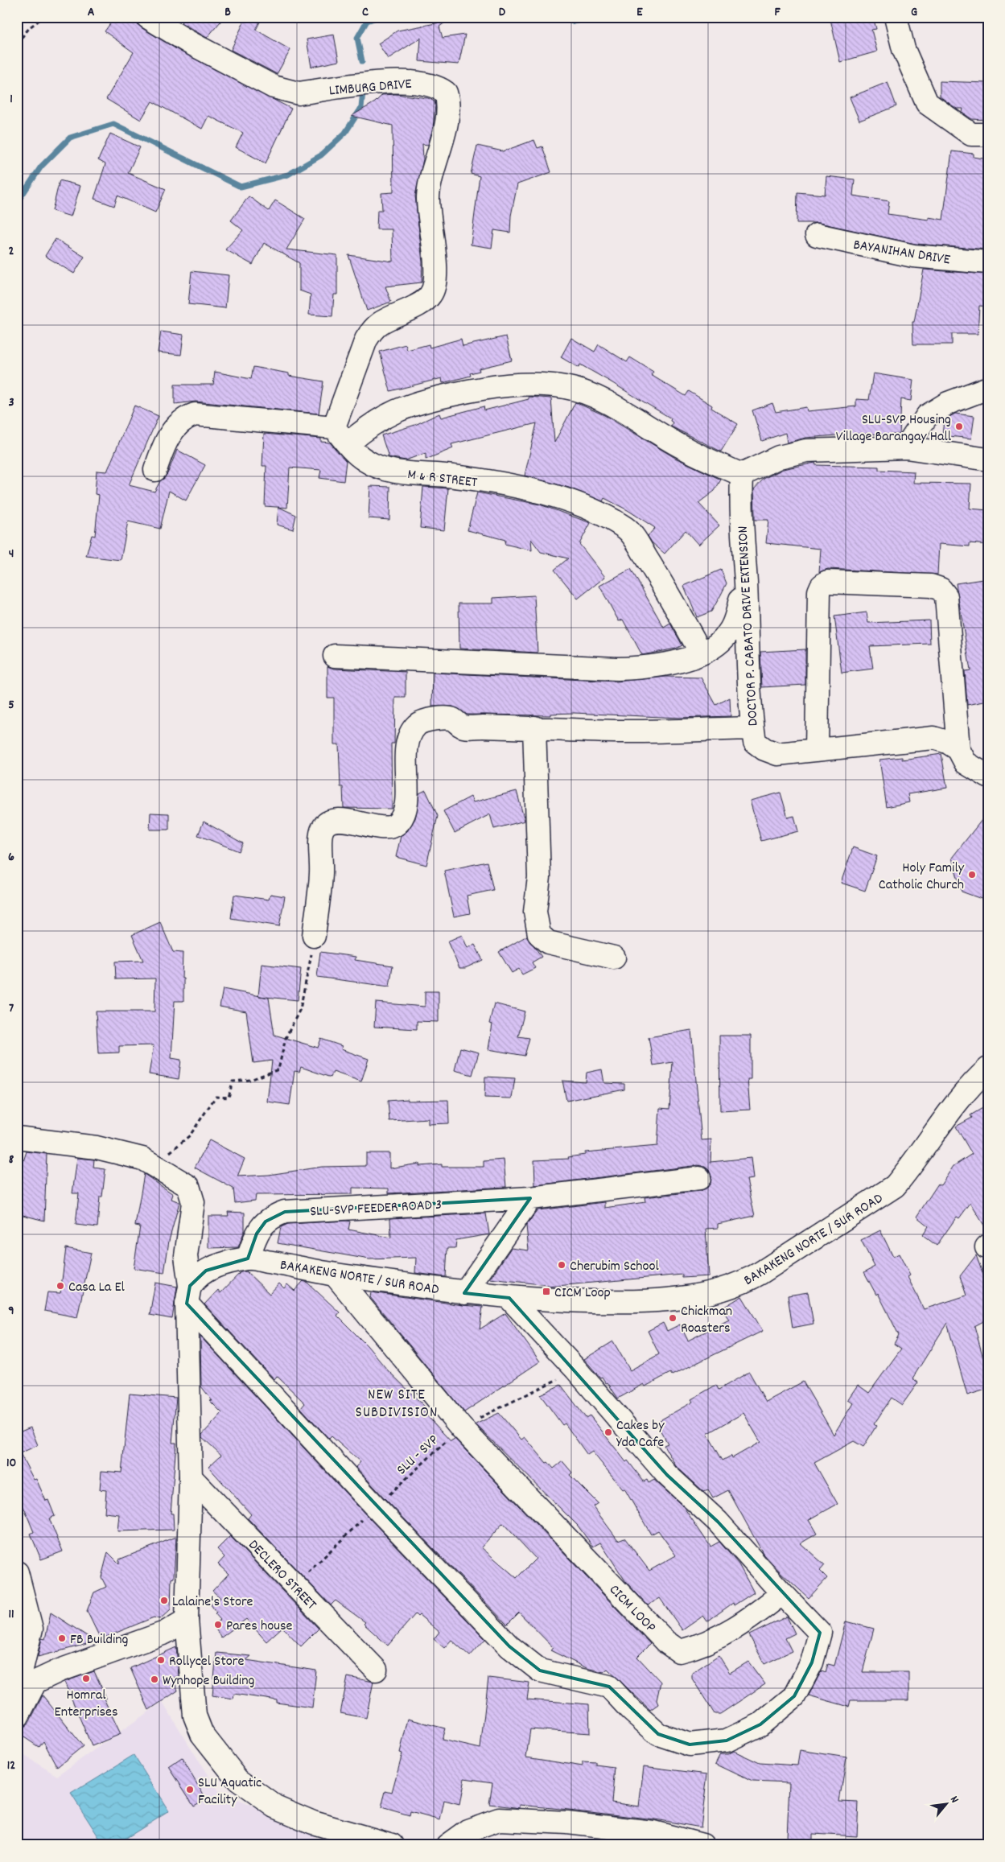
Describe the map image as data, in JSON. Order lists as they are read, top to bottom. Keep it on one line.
{"streets":{"street":["LIMBURG DRIVE","BAYANIHAN DRIVE","M & R STREET","DOCTOR P. CABATO DRIVE EXTENSION","SLU-SVP FEEDER ROAD 3","BAKAKENG NORTE / SUR ROAD","DECLERO STREET","CICM LOOP"],"path":["SLU - SVP"]},"crossings":[["LIMBURG DRIVE","M & R STREET"],["SLU-SVP FEEDER ROAD 3","BAKAKENG NORTE / SUR ROAD"],["BAKAKENG NORTE / SUR ROAD","CICM LOOP"],["SLU - SVP","DECLERO STREET"],["SLU - SVP","CICM LOOP"]],"districts":["NEW SITE SUBDIVISION"],"places":{"other":["SLU-SVP Housing Village Barangay Hall","Holy Family Catholic Church","Cherubim School","Casa La El","Chickman Roasters","Cakes by Yda Cafe","Lalaine's Store","Pares house","FB Building","Rollycel Store","Homral Enterprises","Wynhope Building","SLU Aquatic Facility"],"transit":["CICM Loop"]},"north":"top right","grid":{"columns":["A","B","C","D","E","F","G"],"rows":["1","2","3","4","5","6","7","8","9","10","11","12"]}}
